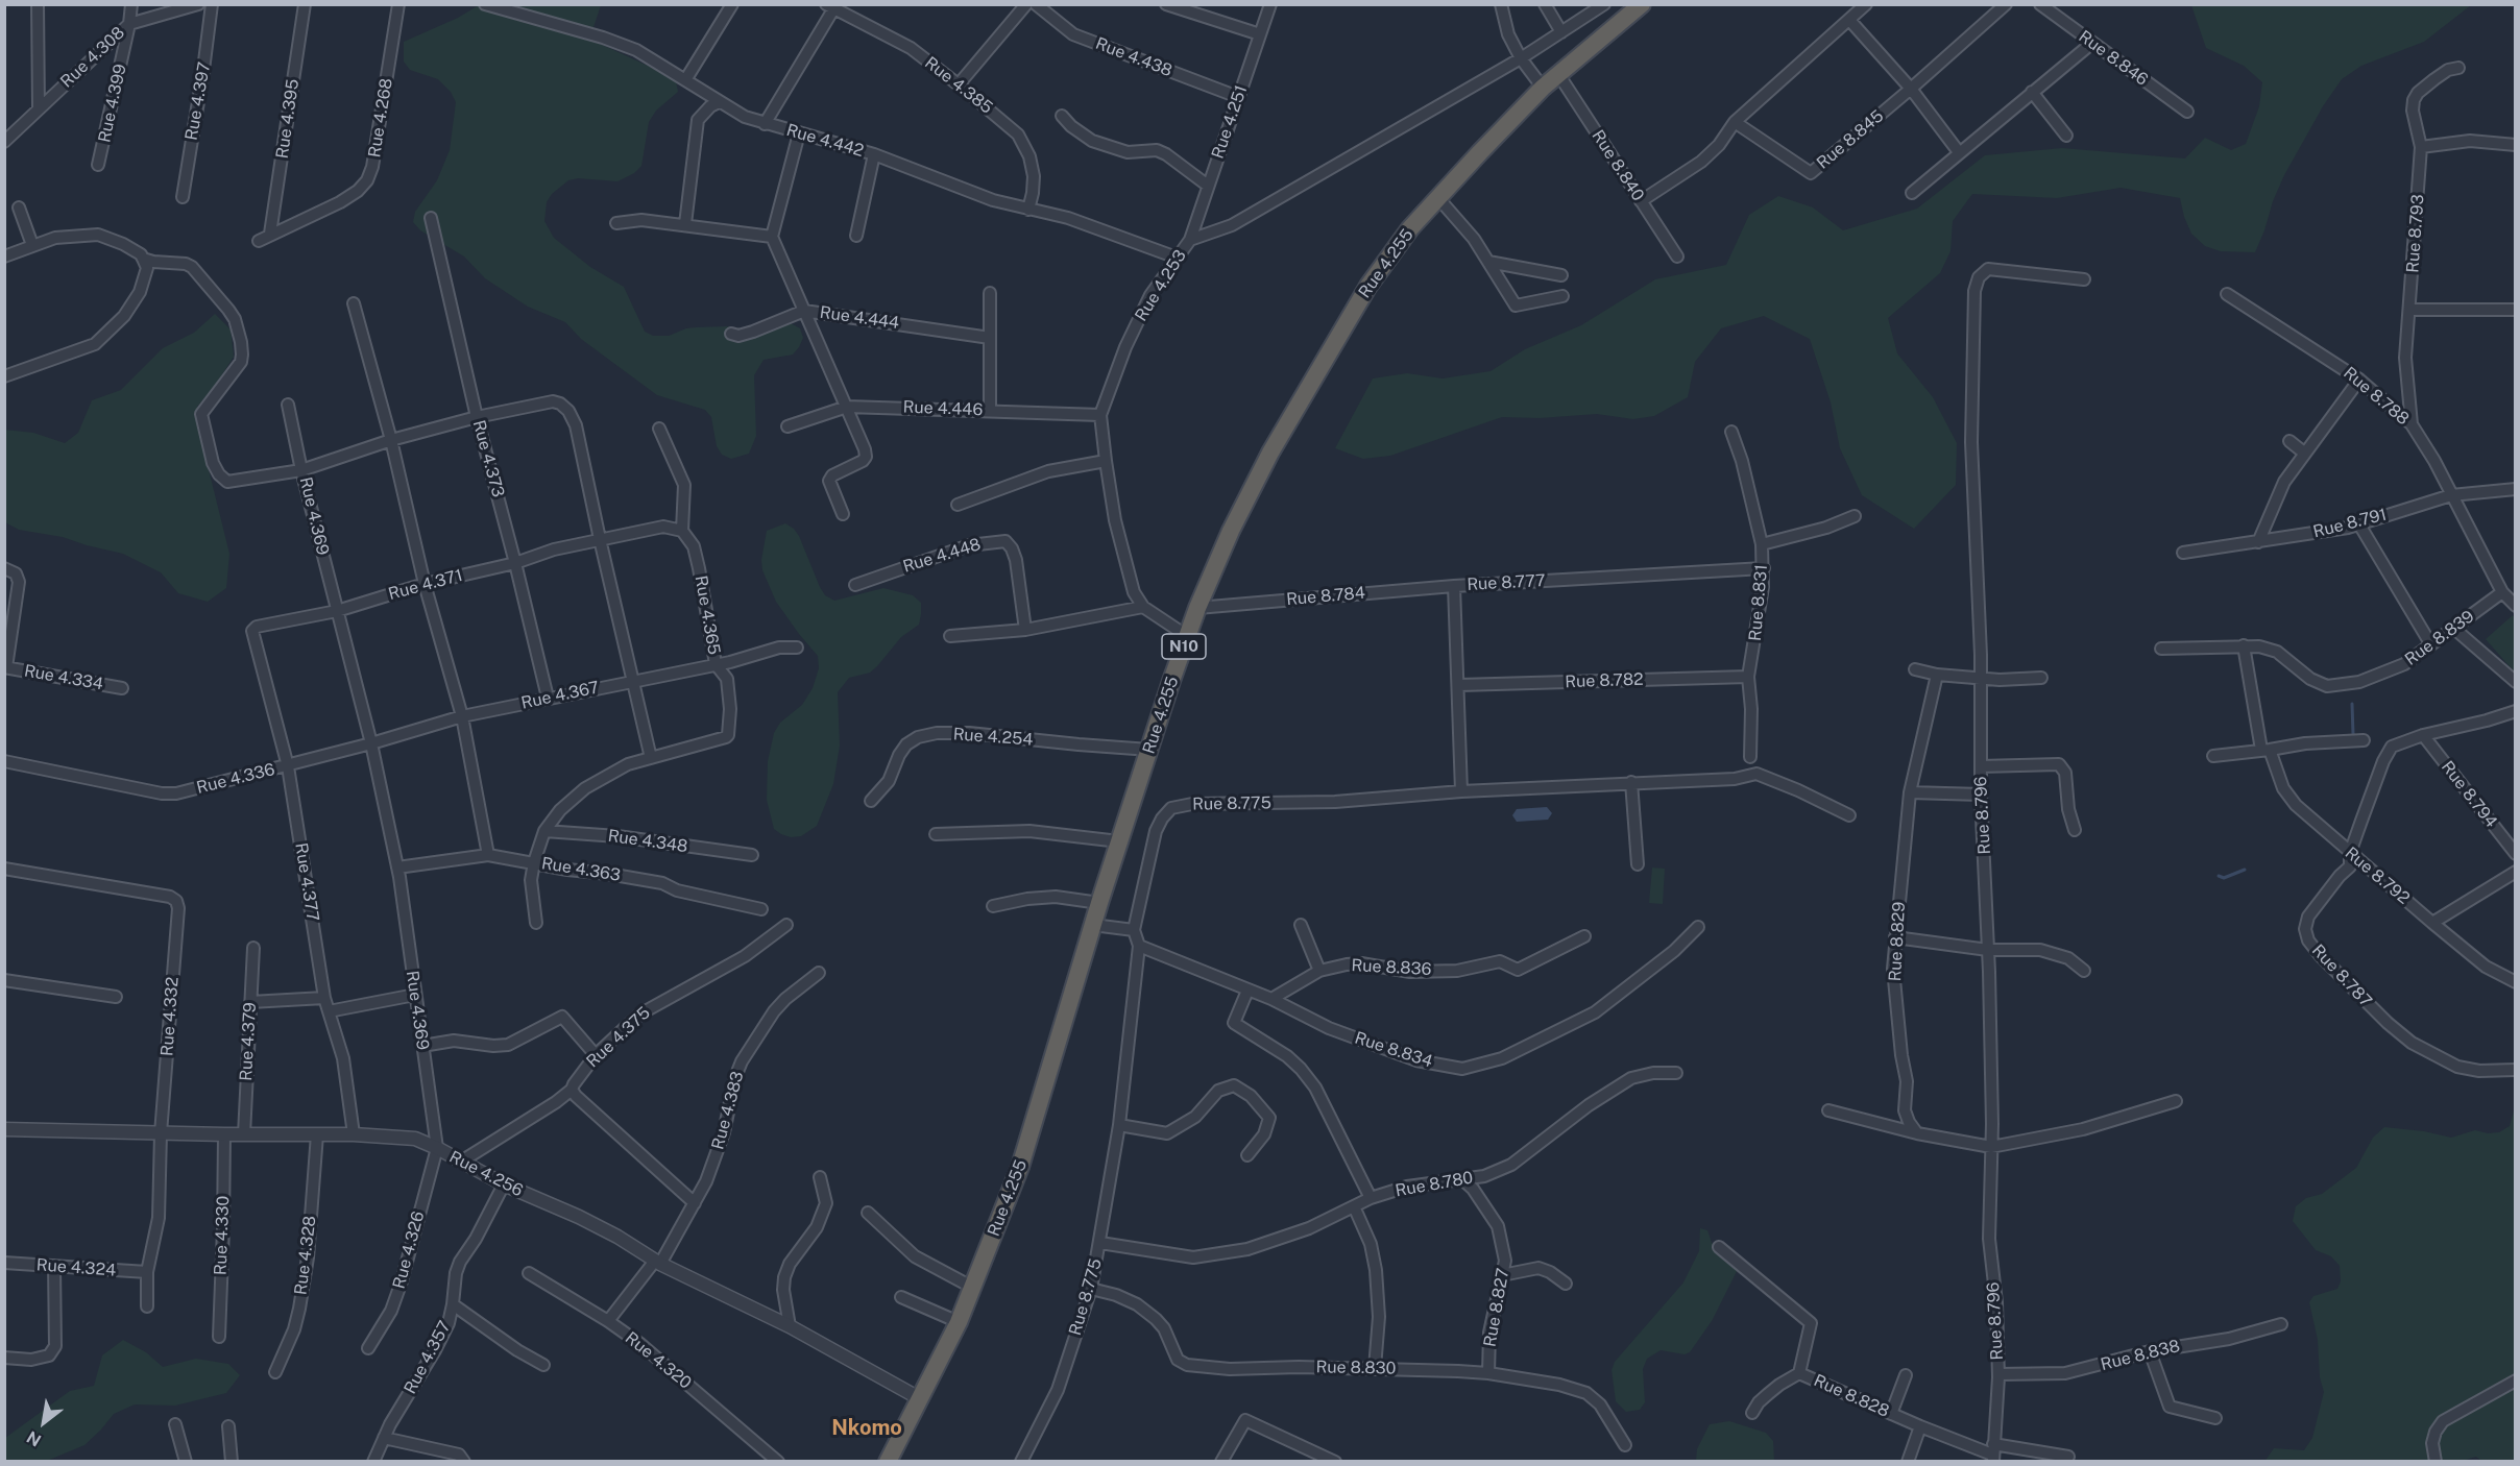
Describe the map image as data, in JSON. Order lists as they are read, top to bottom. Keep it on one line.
{"streets":{"highway":["Rue 4.255","N10"],"street":["Rue 4.308","Rue 4.438","Rue 8.846","Rue 4.385","Rue 4.397","Rue 4.399","Rue 4.268","Rue 4.395","Rue 4.251","Rue 8.845","Rue 4.442","Rue 8.840","Rue 8.793","Rue 4.253","Rue 4.444","Rue 8.788","Rue 4.446","Rue 4.373","Rue 4.369","Rue 8.791","Rue 4.448","Rue 8.777","Rue 4.371","Rue 8.784","Rue 8.831","Rue 4.365","Rue 8.839","Rue 4.334","Rue 8.782","Rue 4.367","Rue 4.254","Rue 4.336","Rue 8.794","Rue 8.775","Rue 8.796","Rue 4.348","Rue 4.363","Rue 8.792","Rue 4.377","Rue 8.829","Rue 8.836","Rue 8.787","Rue 4.332","Rue 4.375","Rue 4.379","Rue 8.834","Rue 4.383","Rue 4.256","Rue 8.780","Rue 4.330","Rue 4.326","Rue 4.328","Rue 4.324","Rue 8.827","Rue 8.838","Rue 4.357","Rue 4.320","Rue 8.830","Rue 8.828"]},"crossings":[["Rue 4.308","Rue 4.399"],["Rue 4.438","Rue 4.251"],["Rue 4.385","Rue 4.442"],["Rue 4.268","Rue 4.395"],["Rue 4.251","Rue 4.253"],["Rue 4.442","Rue 4.253"],["Rue 8.840","Rue 4.255"],["Rue 8.793","Rue 8.788"],["Rue 4.255","Rue 8.784"],["Rue 4.255","Rue 4.254"],["Rue 4.255","Rue 4.256"],["Rue 4.253","Rue 4.446"],["Rue 8.788","Rue 8.791"],["Rue 8.788","Rue 8.839"],["Rue 4.373","Rue 4.369"],["Rue 4.373","Rue 4.371"],["Rue 4.373","Rue 4.367"],["Rue 4.369","Rue 4.371"],["Rue 4.369","Rue 4.365"],["Rue 4.369","Rue 4.367"],["Rue 4.369","Rue 4.336"],["Rue 4.369","Rue 4.363"],["Rue 4.369","Rue 4.256"],["Rue 4.369","Rue 4.326"],["Rue 8.777","Rue 8.784"],["Rue 8.777","Rue 8.831"],["Rue 8.777","Rue 8.782"],["Rue 8.777","Rue 8.775"],["Rue 4.371","Rue 4.377"],["Rue 8.831","Rue 8.782"],["Rue 4.365","Rue 4.367"],["Rue 4.365","Rue 4.348"],["Rue 4.365","Rue 4.363"],["Rue 8.839","Rue 8.792"],["Rue 4.367","Rue 4.336"],["Rue 4.336","Rue 4.377"],["Rue 8.794","Rue 8.787"],["Rue 8.775","Rue 8.834"],["Rue 8.775","Rue 8.780"],["Rue 8.775","Rue 8.830"],["Rue 8.796","Rue 8.838"],["Rue 8.796","Rue 8.828"],["Rue 8.792","Rue 8.787"],["Rue 4.377","Rue 4.256"],["Rue 8.836","Rue 8.834"],["Rue 4.332","Rue 4.256"],["Rue 4.332","Rue 4.324"],["Rue 4.375","Rue 4.256"],["Rue 4.379","Rue 4.256"],["Rue 4.383","Rue 4.256"],["Rue 4.383","Rue 4.320"],["Rue 4.256","Rue 4.330"],["Rue 4.256","Rue 4.326"],["Rue 4.256","Rue 4.328"],["Rue 4.256","Rue 4.357"],["Rue 8.780","Rue 8.827"],["Rue 8.827","Rue 8.830"]],"districts":["Nkomo"],"north":"bottom left"}
